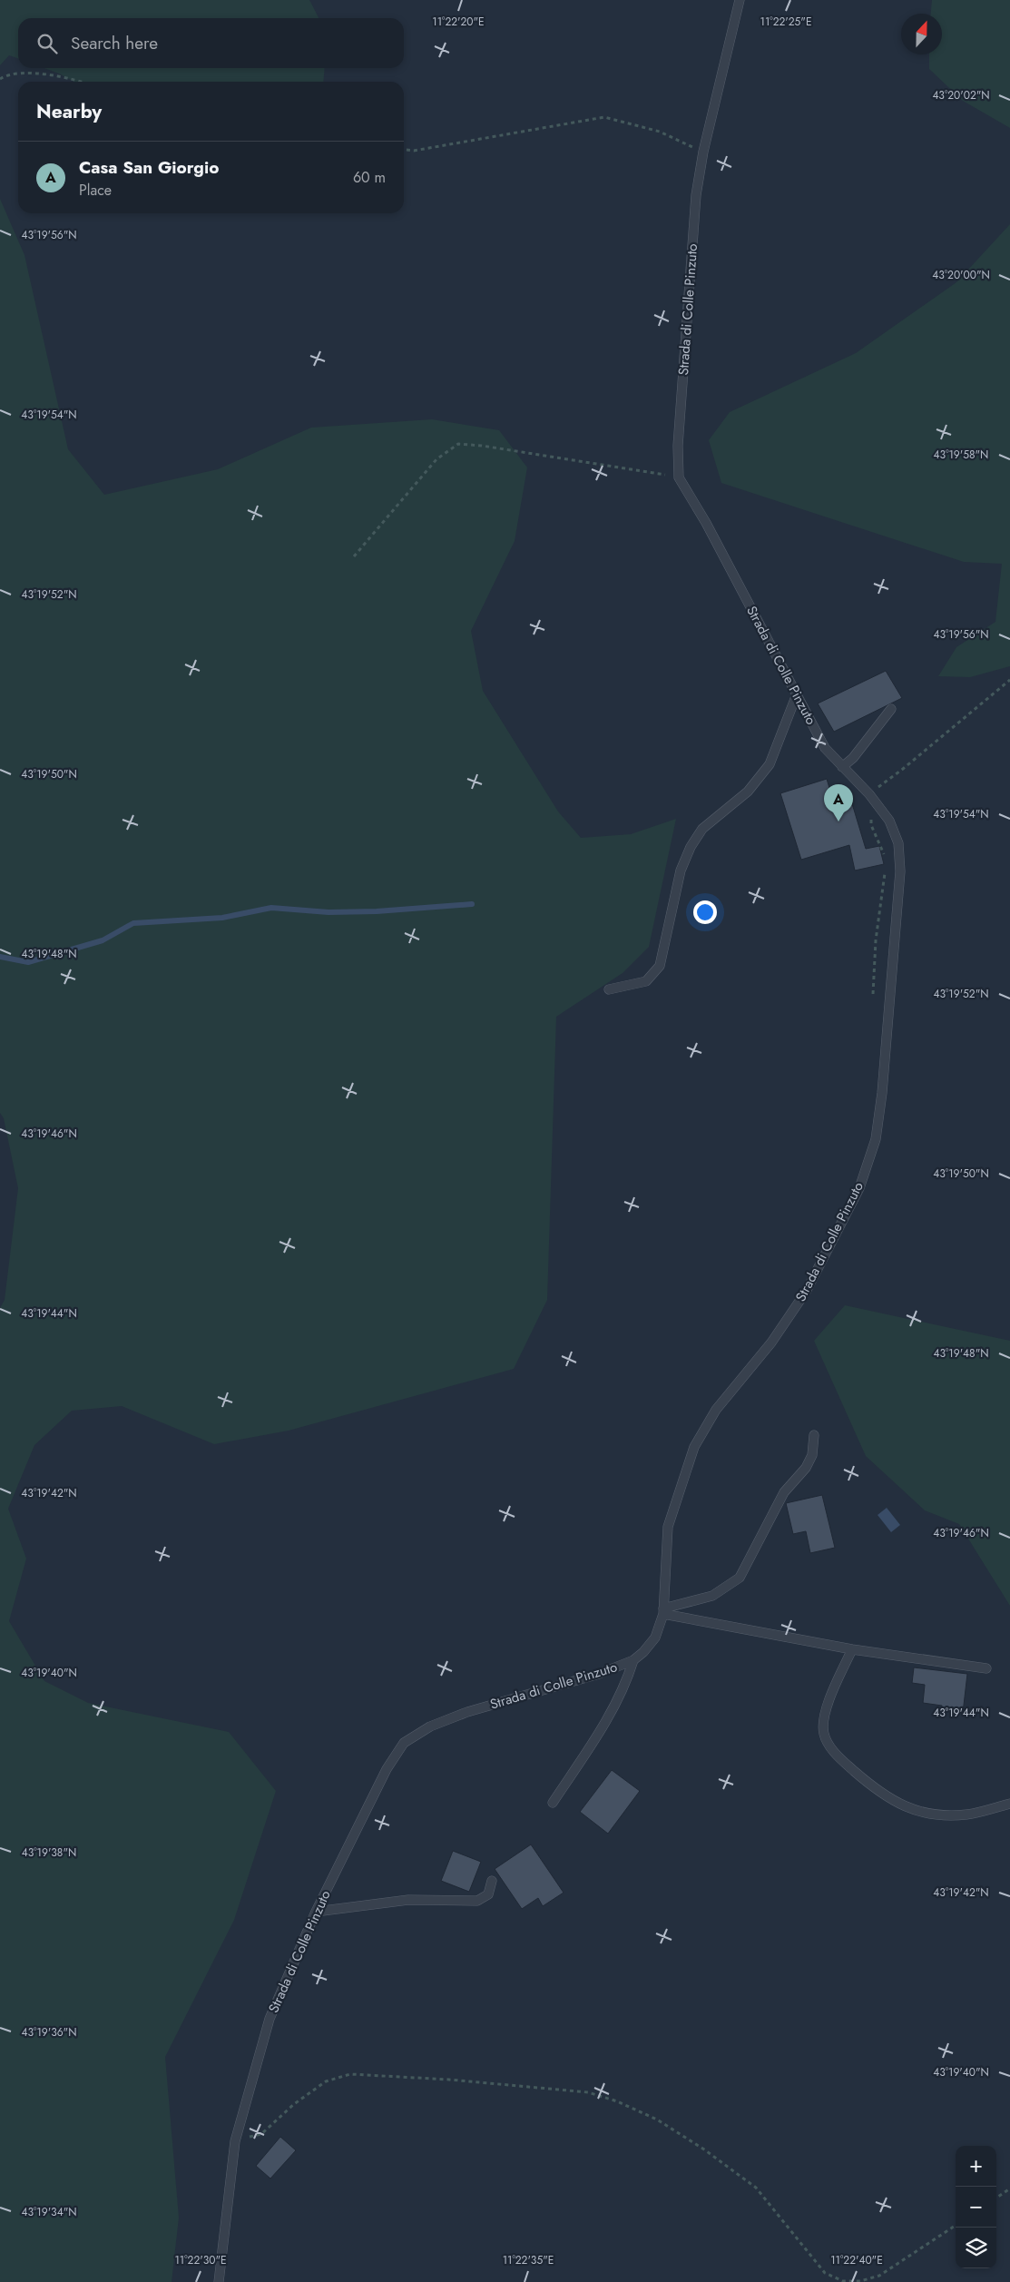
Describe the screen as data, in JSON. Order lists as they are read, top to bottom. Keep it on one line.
{"streets":{"lane":["Strada di Colle Pinzuto"]},"north":"top","page":{"search":"Search here","heading":"Nearby","list":[{"mark":"A","name":"Casa San Giorgio","note":"Place","value":"60 m"}],"pins":"A","map_buttons":["+","−"]},"coordinates":["11°22'25\"E","11°22'20\"E","43°20'02\"N","43°19'56\"N","43°20'00\"N","43°19'54\"N","43°19'58\"N","43°19'52\"N","43°19'50\"N","43°19'48\"N","43°19'46\"N","43°19'44\"N","43°19'42\"N","43°19'40\"N","43°19'38\"N","43°19'36\"N","43°19'34\"N","11°22'30\"E","11°22'35\"E","11°22'40\"E"]}
